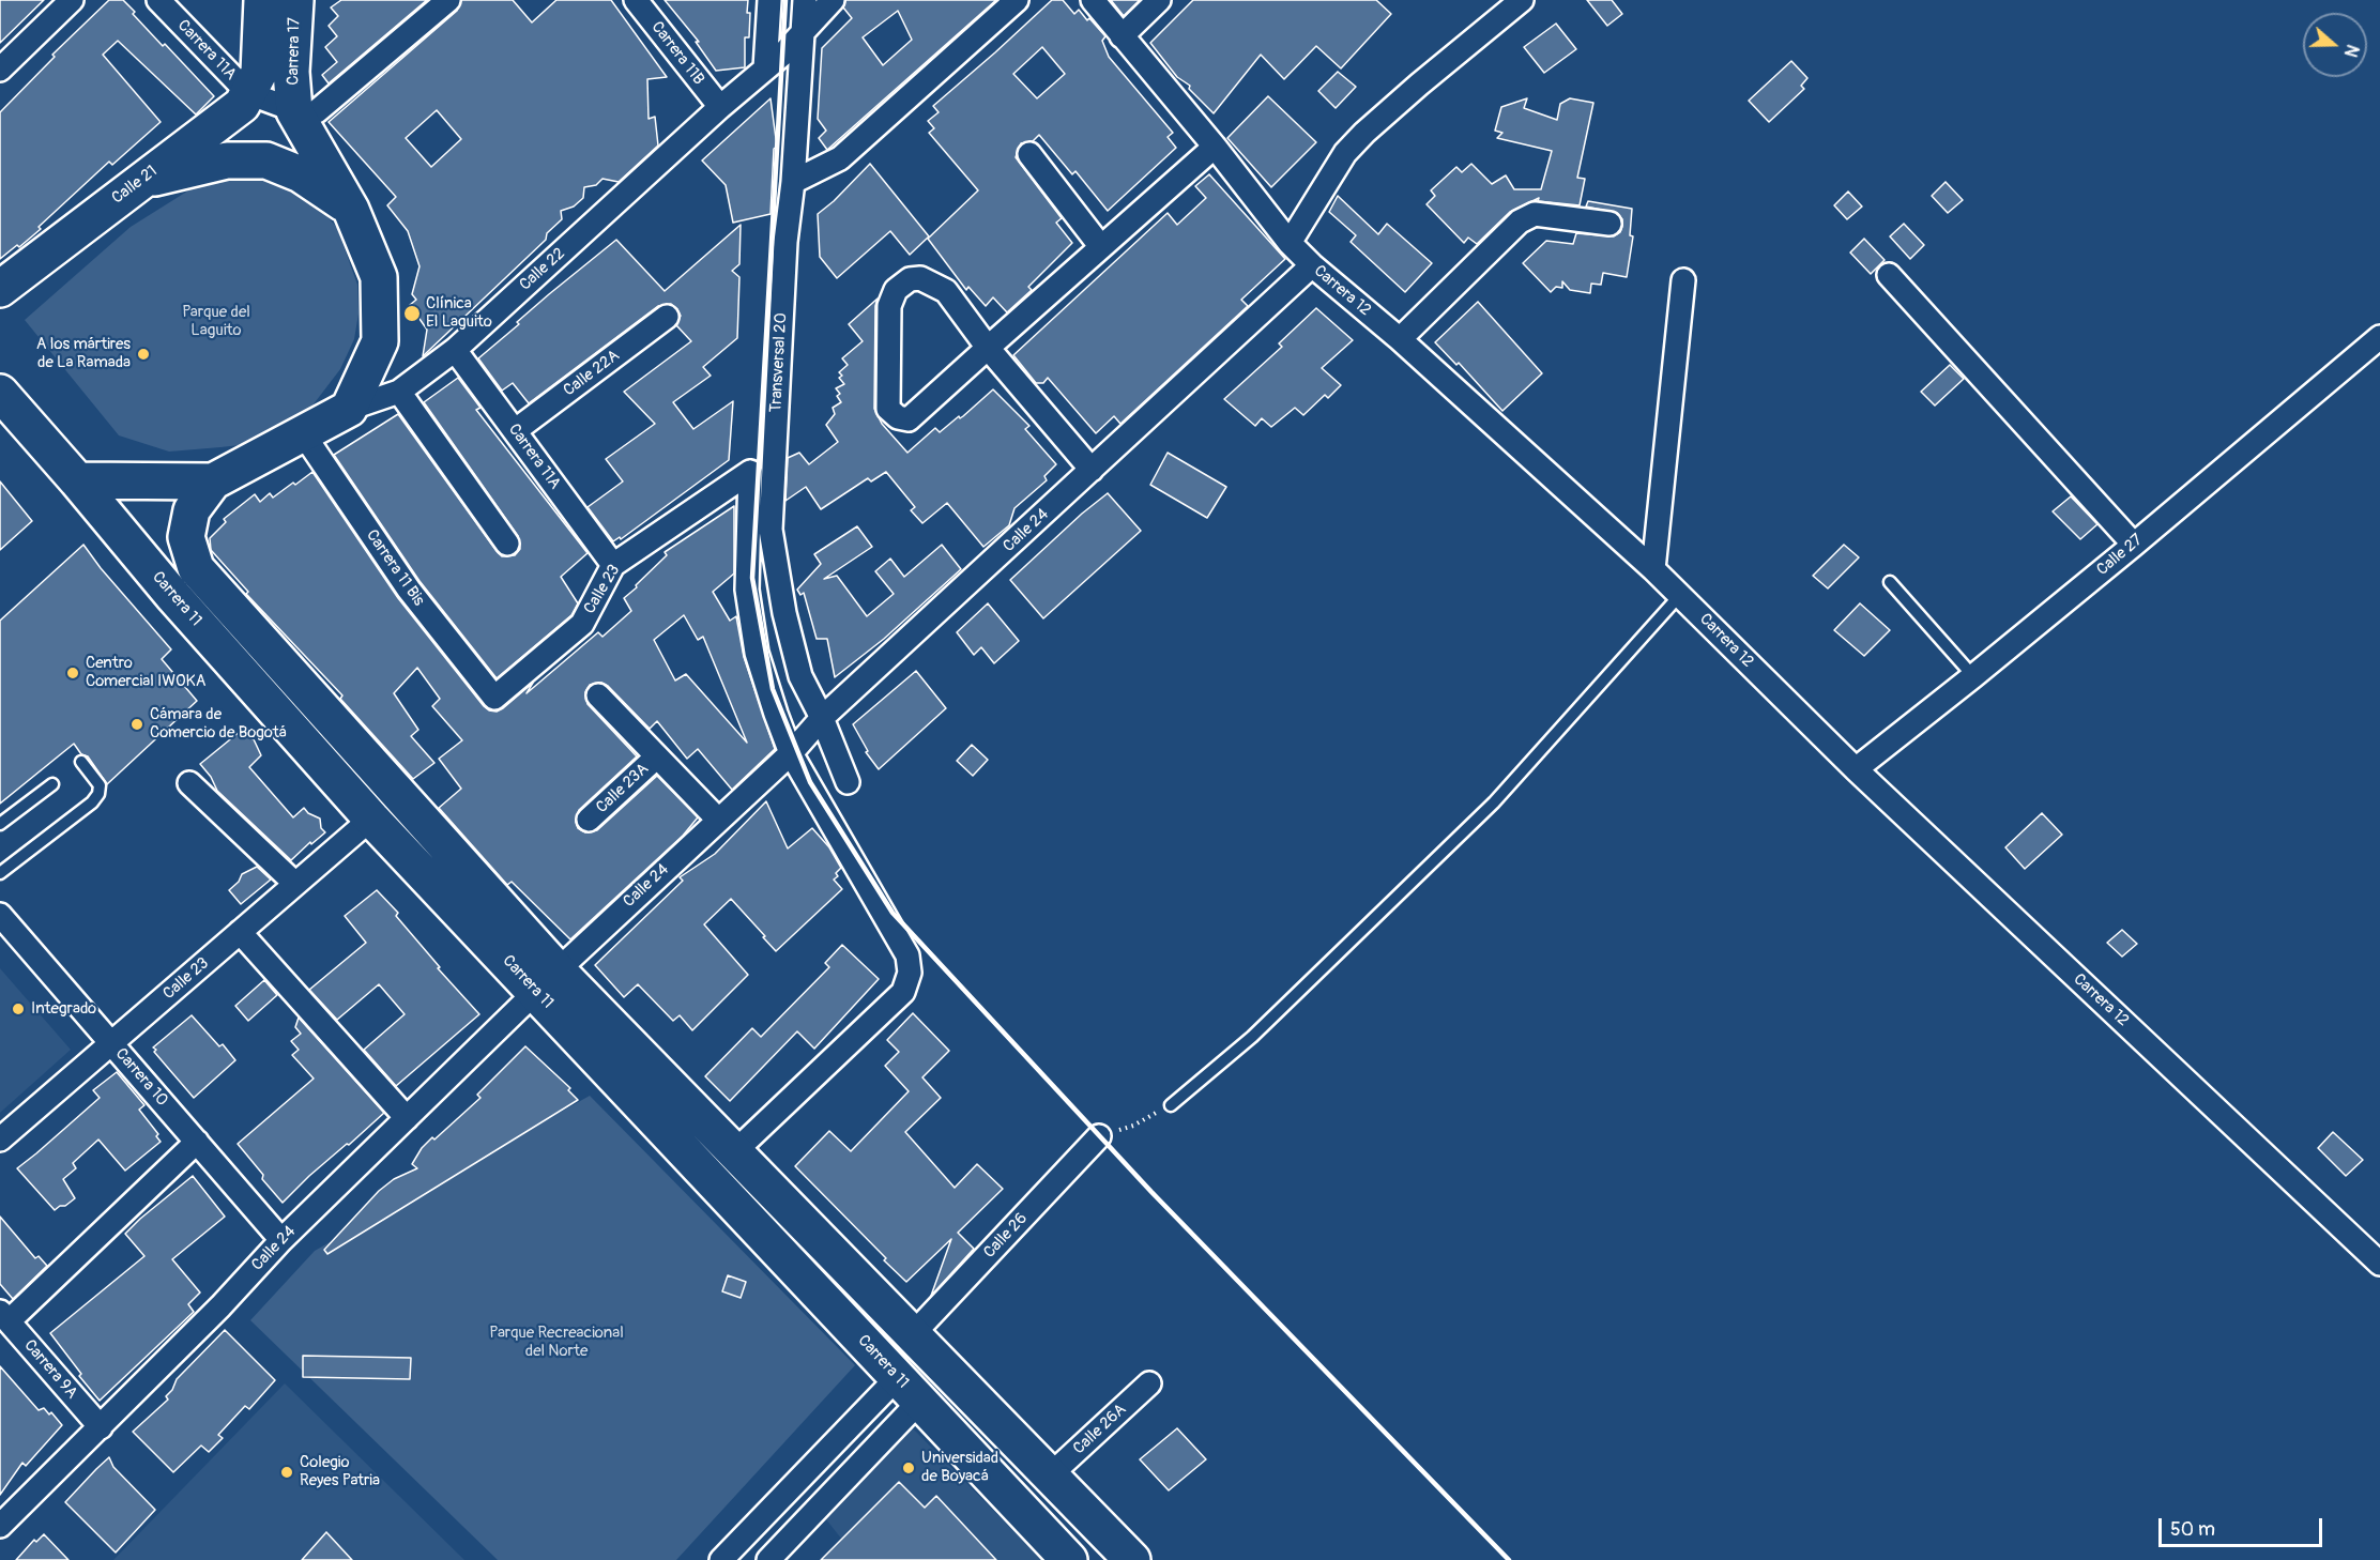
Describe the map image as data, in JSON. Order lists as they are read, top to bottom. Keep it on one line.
{"streets":{"main road":["Carrera 17","Calle 21","Calle 22","Carrera 11"],"street":["Carrera 11A","Carrera 11B","Carrera 12","Transversal 20","Calle 22A","Calle 24","Calle 27","Carrera 11 Bis","Calle 23","Calle 23A","Carrera 10","Calle 26","Carrera 9A","Calle 26A"]},"crossings":[["Carrera 11A","Carrera 17"],["Carrera 11A","Calle 21"],["Carrera 11A","Calle 22"],["Carrera 11A","Calle 22A"],["Carrera 11A","Calle 23"],["Carrera 17","Calle 21"],["Carrera 11B","Calle 22"],["Calle 22","Transversal 20"],["Calle 22","Carrera 11 Bis"],["Calle 22","Carrera 11"],["Carrera 12","Calle 24"],["Carrera 12","Calle 27"],["Transversal 20","Calle 24"],["Calle 24","Calle 23"],["Calle 24","Carrera 11"],["Calle 24","Carrera 10"],["Calle 24","Carrera 9A"],["Carrera 11 Bis","Calle 23"],["Calle 23","Carrera 11"],["Calle 23","Carrera 10"],["Carrera 11","Calle 26"],["Carrera 11","Calle 26A"]],"parks":["Parque del Laguito","Parque Recreacional del Norte"],"places":["Clínica El Laguito","A los mártires de La Ramada","Centro Comercial IWOKA","Cámara de Comercio de Bogotá","Integrado","Universidad de Boyacá","Colegio Reyes Patria"],"scale_bar":"50 m","north":"right"}
